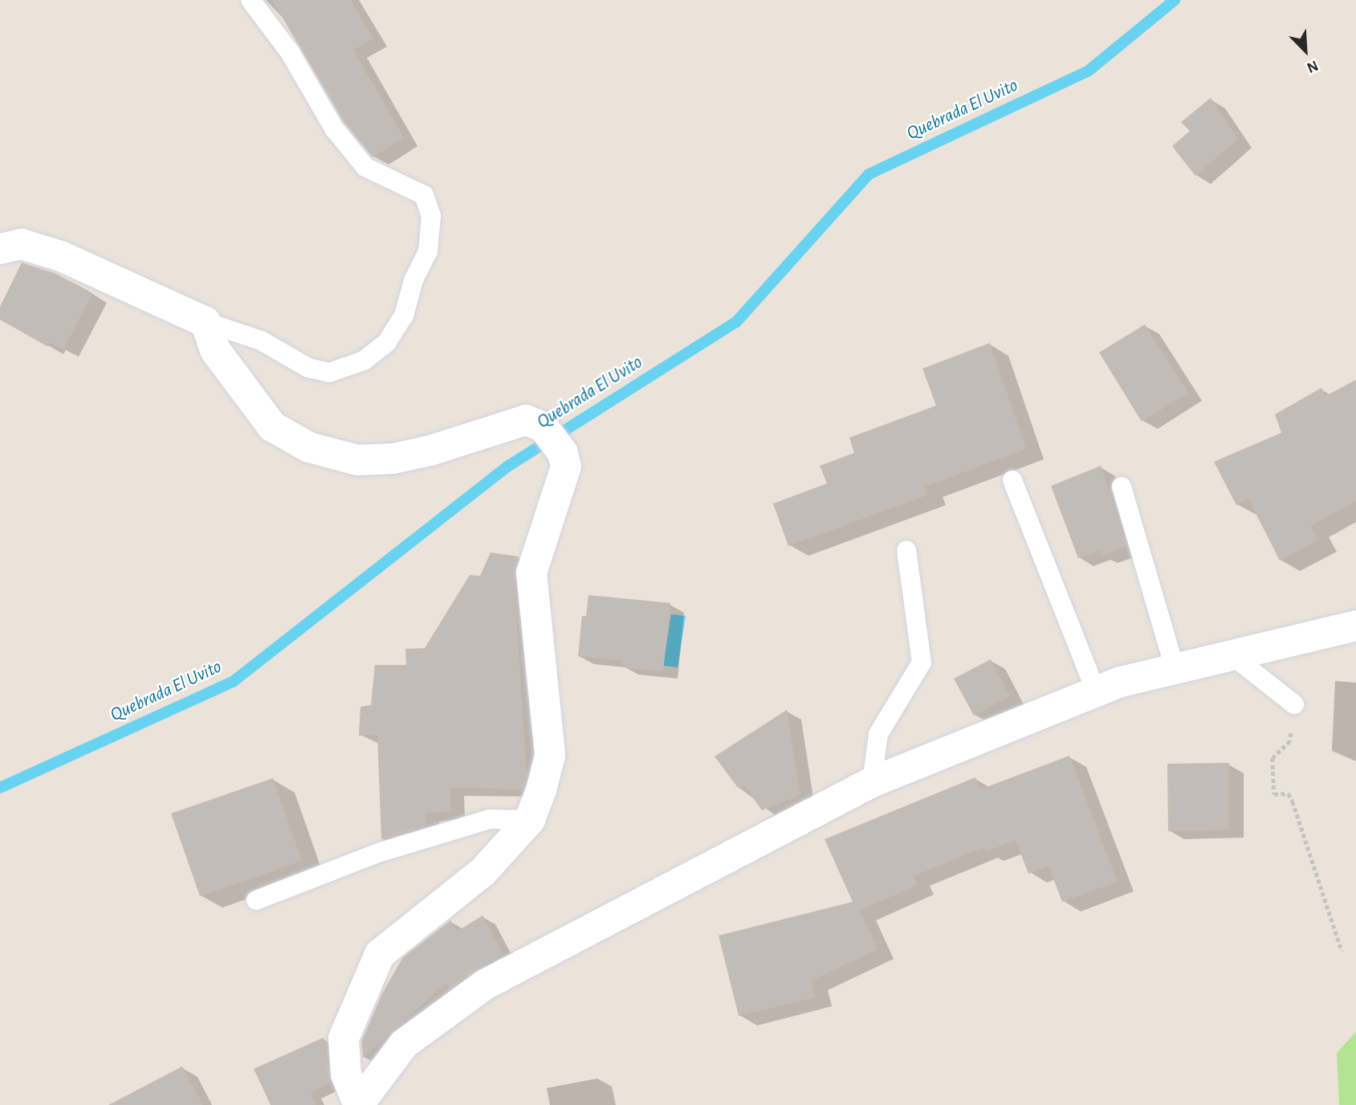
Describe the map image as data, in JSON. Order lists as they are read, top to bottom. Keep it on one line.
{"water":["Quebrada El Uvito"],"north":"bottom right"}
